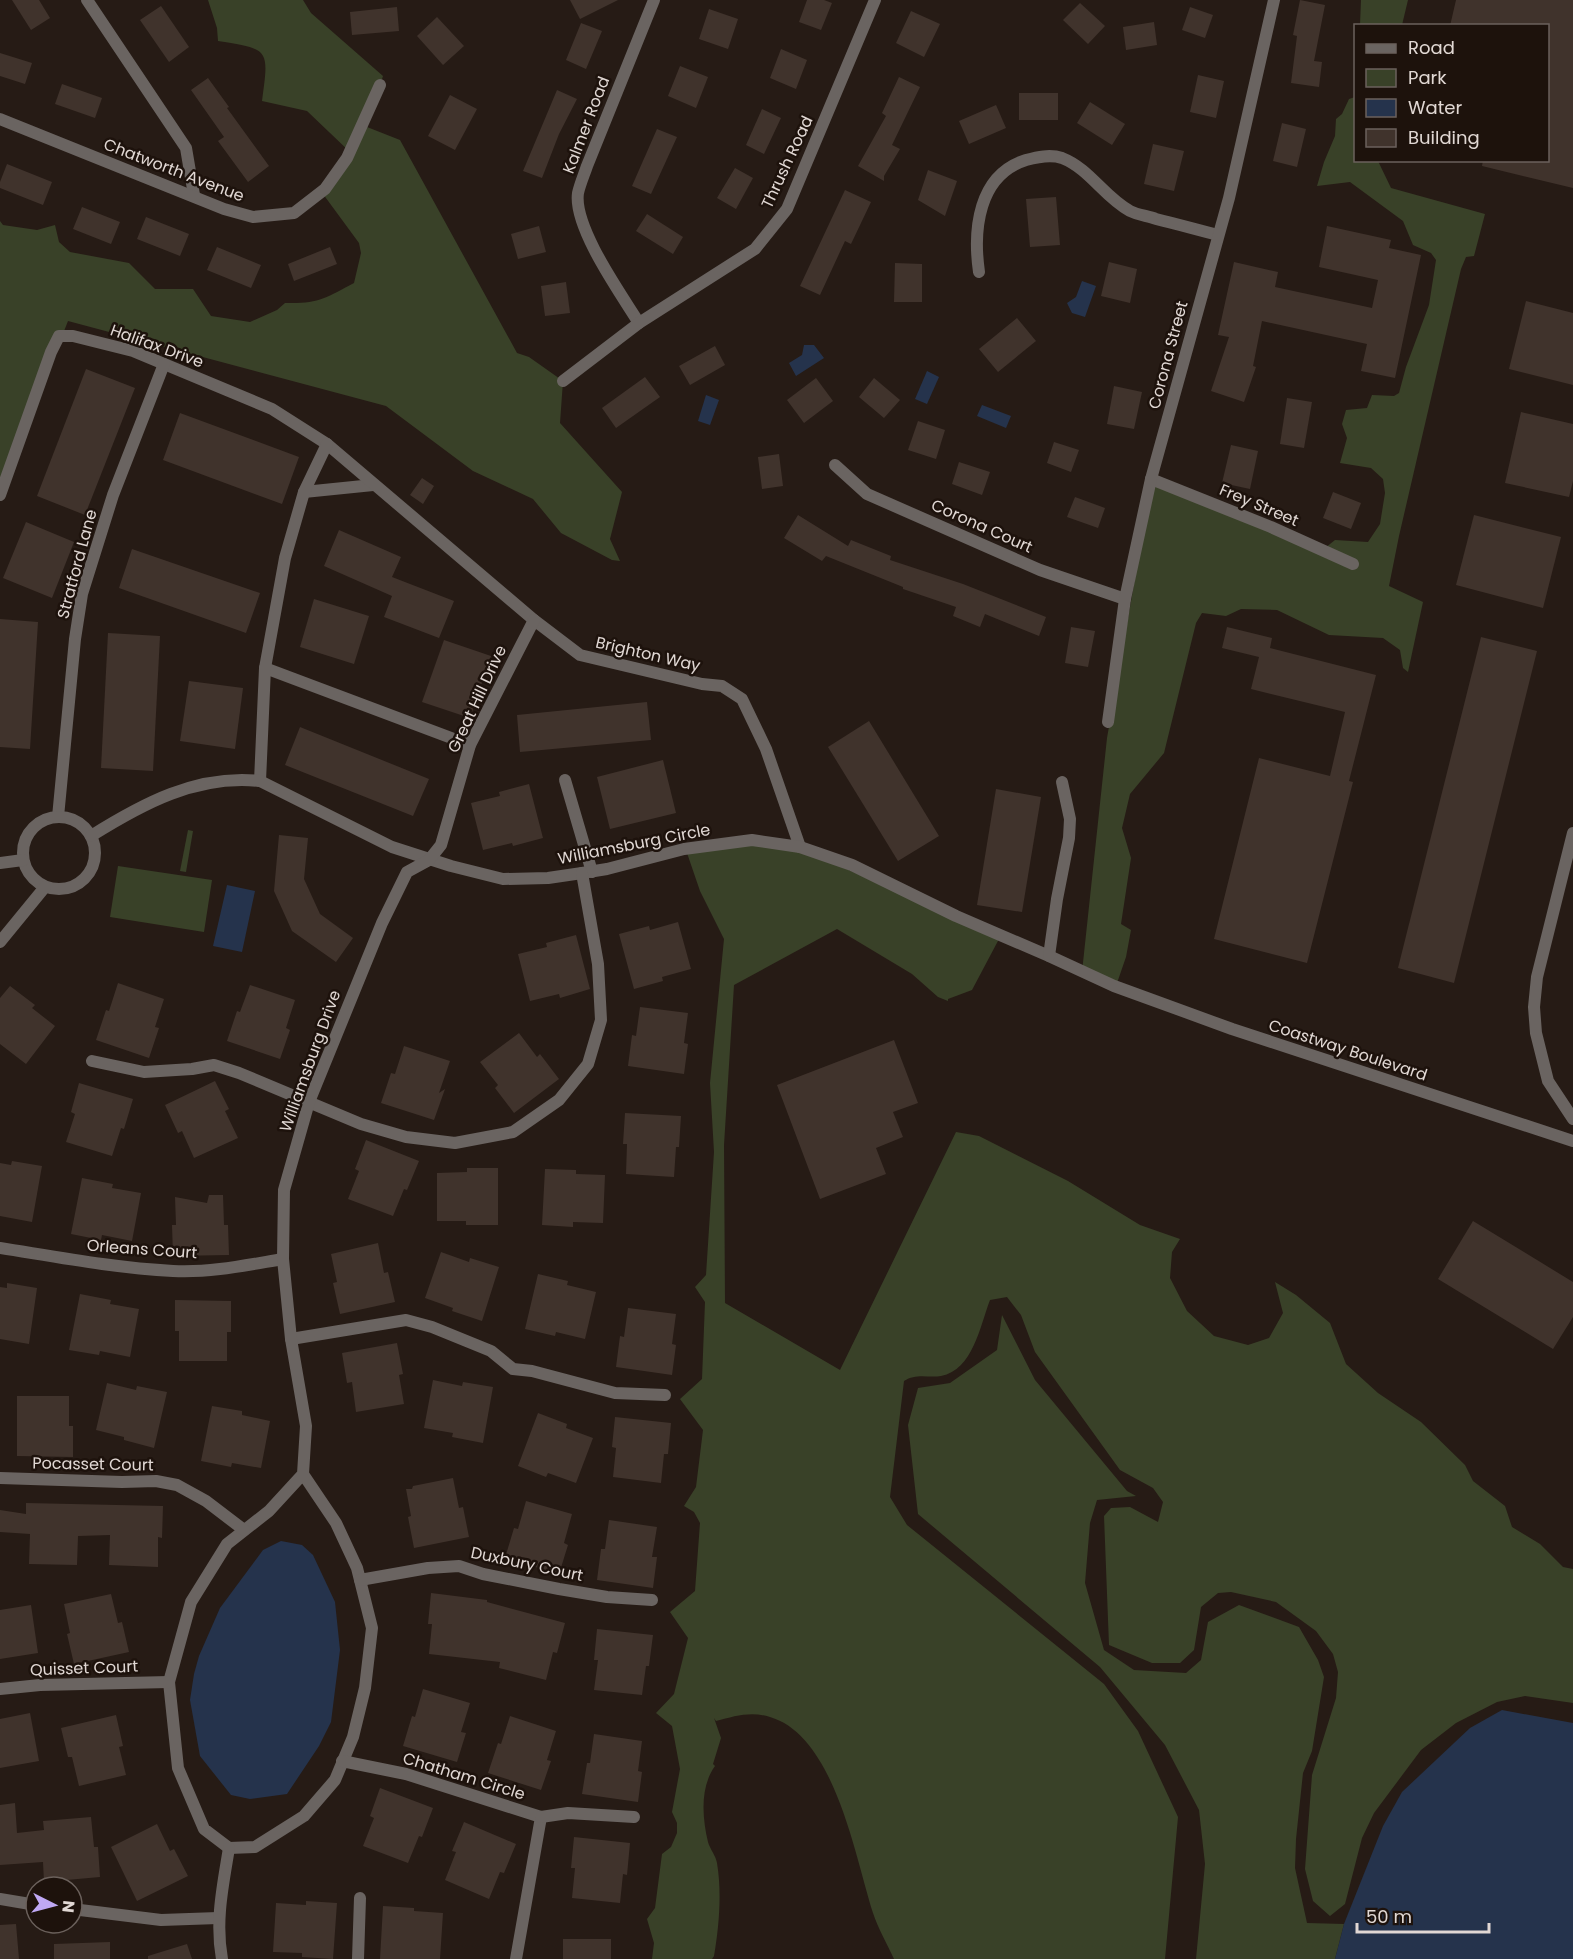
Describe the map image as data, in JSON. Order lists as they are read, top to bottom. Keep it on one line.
{"streets":{"street":["Kalmer Road","Thrush Road","Chatworth Avenue","Halifax Drive","Corona Street","Frey Street","Corona Court","Stratford Lane","Brighton Way","Great Hill Drive","Williamsburg Circle","Coastway Boulevard","Williamsburg Drive","Orleans Court","Pocasset Court","Duxbury Court","Quisset Court","Chatham Circle"]},"crossings":[["Kalmer Road","Thrush Road"],["Halifax Drive","Stratford Lane"],["Halifax Drive","Brighton Way"],["Corona Street","Frey Street"],["Corona Street","Corona Court"],["Stratford Lane","Williamsburg Circle"],["Brighton Way","Great Hill Drive"],["Brighton Way","Williamsburg Circle"],["Great Hill Drive","Williamsburg Circle"],["Great Hill Drive","Williamsburg Drive"],["Williamsburg Circle","Coastway Boulevard"],["Williamsburg Circle","Williamsburg Drive"],["Williamsburg Drive","Orleans Court"]],"legend":["Road","Park","Water","Building"],"scale_bar":"50 m","north":"right"}
